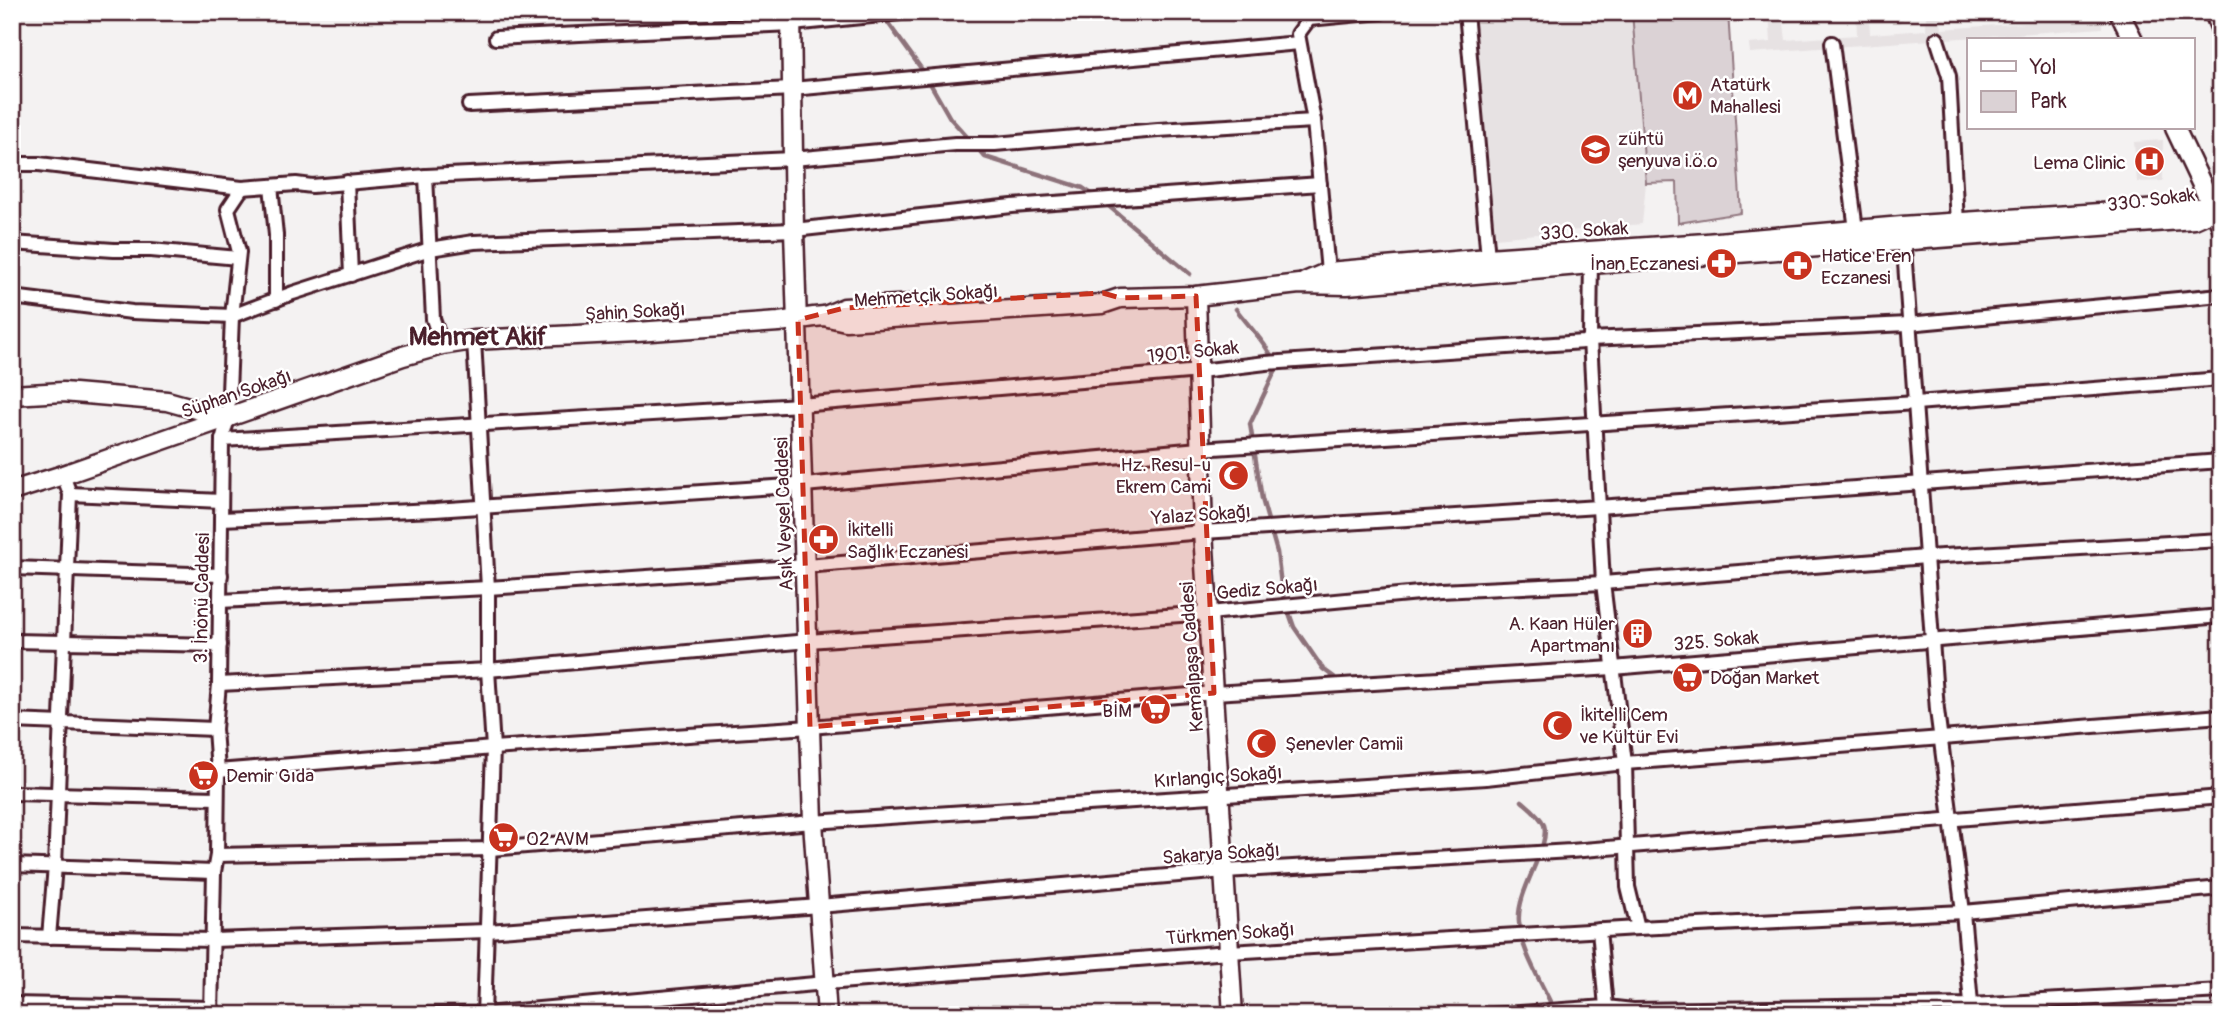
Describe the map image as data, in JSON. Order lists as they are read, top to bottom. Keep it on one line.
{"streets":{"main road":["330. Sokak","Mehmetçik Sokağı","Şahin Sokağı","Süphan Sokağı","Aşık Veysel Caddesi","Kemalpaşa Caddesi"],"street":["1901. Sokak","Yalaz Sokağı","Gediz Sokağı","3. İnönü Caddesi","325. Sokak","Kırlangıç Sokağı","Sakarya Sokağı","Türkmen Sokağı"]},"crossings":[["330. Sokak","Mehmetçik Sokağı"],["Mehmetçik Sokağı","Şahin Sokağı"],["Mehmetçik Sokağı","Aşık Veysel Caddesi"],["Mehmetçik Sokağı","Kemalpaşa Caddesi"],["Şahin Sokağı","Süphan Sokağı"],["Şahin Sokağı","Aşık Veysel Caddesi"],["1901. Sokak","Aşık Veysel Caddesi"],["1901. Sokak","3. İnönü Caddesi"],["1901. Sokak","Kemalpaşa Caddesi"],["Süphan Sokağı","3. İnönü Caddesi"],["Aşık Veysel Caddesi","Yalaz Sokağı"],["Aşık Veysel Caddesi","Gediz Sokağı"],["Aşık Veysel Caddesi","325. Sokak"],["Aşık Veysel Caddesi","Kırlangıç Sokağı"],["Aşık Veysel Caddesi","Sakarya Sokağı"],["Aşık Veysel Caddesi","Türkmen Sokağı"],["Yalaz Sokağı","3. İnönü Caddesi"],["Yalaz Sokağı","Kemalpaşa Caddesi"],["Gediz Sokağı","3. İnönü Caddesi"],["Gediz Sokağı","Kemalpaşa Caddesi"],["3. İnönü Caddesi","325. Sokak"],["3. İnönü Caddesi","Kırlangıç Sokağı"],["3. İnönü Caddesi","Sakarya Sokağı"],["325. Sokak","Kemalpaşa Caddesi"],["Kemalpaşa Caddesi","Kırlangıç Sokağı"],["Kemalpaşa Caddesi","Sakarya Sokağı"],["Kemalpaşa Caddesi","Türkmen Sokağı"]],"districts":["Mehmet Akif"],"places":{"metro station":["Atatürk Mahallesi"],"school or university":["zühtü şenyuva i.ö.o"],"hospital":["Lema Clinic"],"pharmacy":["İnan Eczanesi","Hatice Eren Eczanesi","İkitelli Sağlık Eczanesi"],"mosque":["Hz. Resul-u Ekrem Cami","İkitelli Cem ve Kültür Evi","Şenevler Camii"],"building":["A. Kaan Hüler Apartmanı"],"supermarket":["Doğan Market","BİM","Demir Gıda","02 AVM"]},"legend":["Yol","Park"]}
